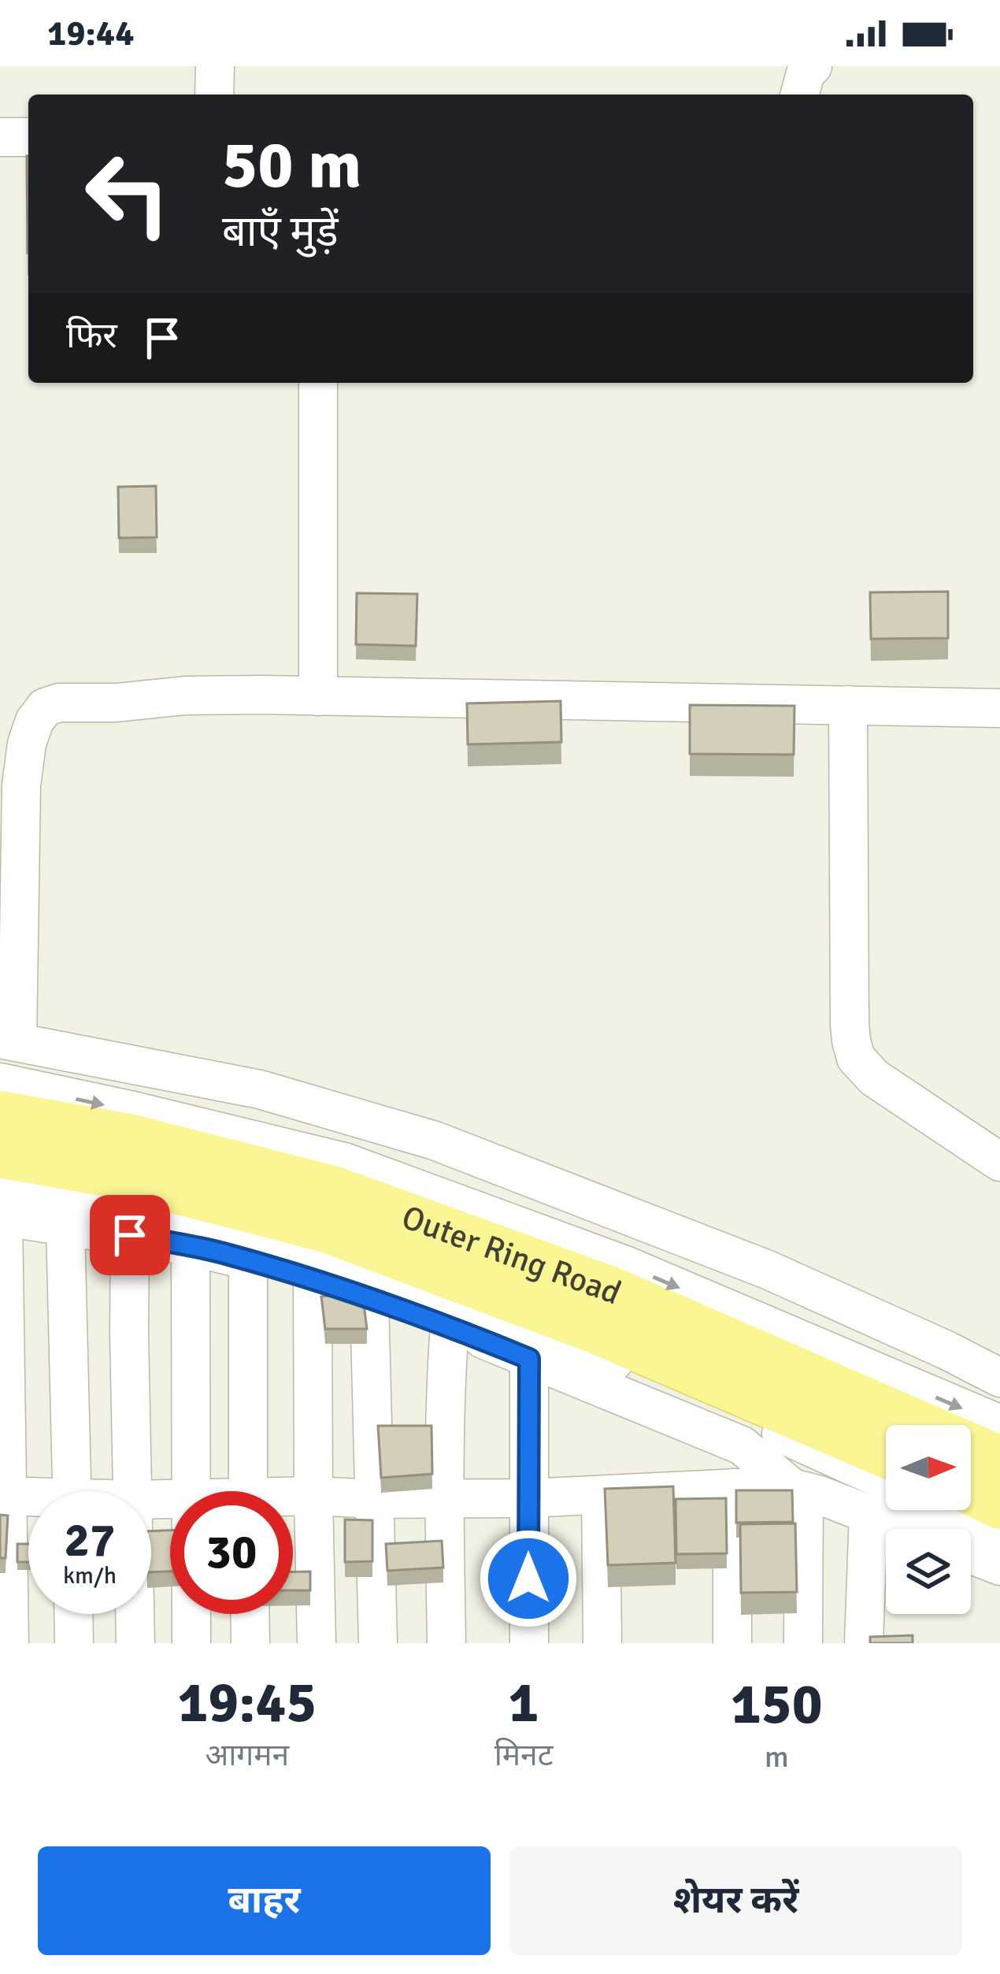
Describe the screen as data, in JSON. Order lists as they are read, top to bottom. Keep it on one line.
{"streets":{"main road":["Outer Ring Road"]},"north":"right","page":{"status":"19:44","turn":["50 m","बाएँ मुड़ें"],"then":"फिर","speed":"27 km/h","limit":"30","eta":["19:45","आगमन","1","मिनट","150","m"],"buttons":["बाहर","शेयर करें"]}}
